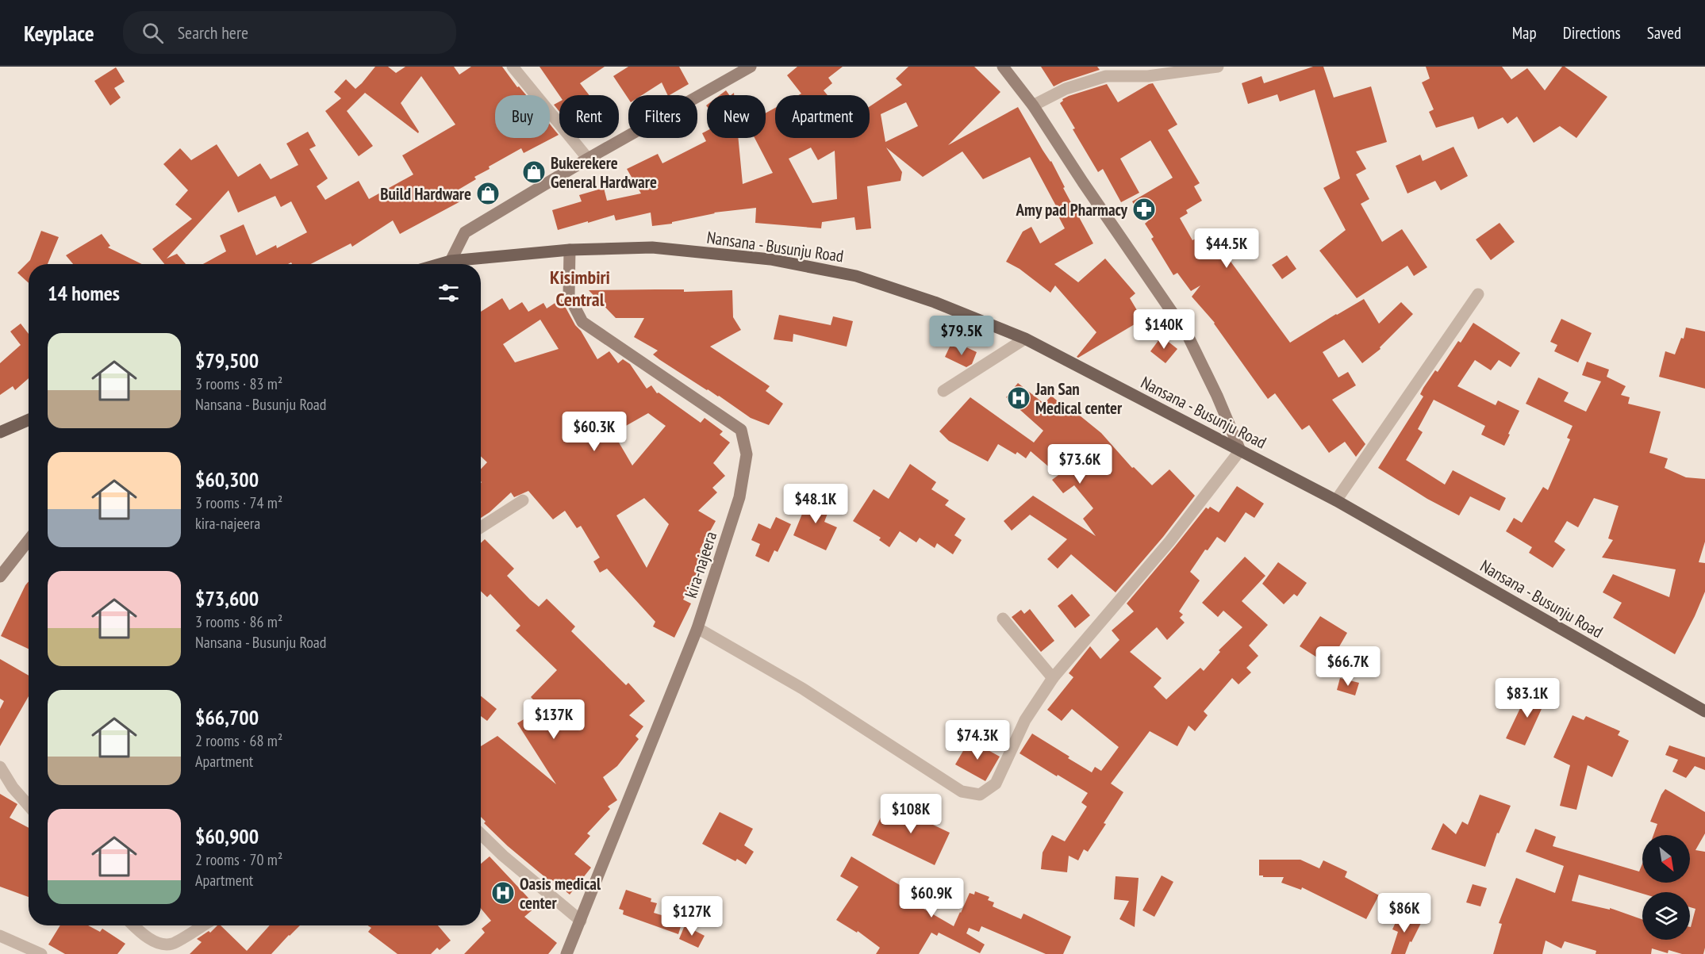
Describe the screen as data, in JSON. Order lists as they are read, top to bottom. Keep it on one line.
{"streets":{"main road":["Nansana - Busunju Road"],"street":["kira-najeera"]},"crossings":[["Nansana - Busunju Road","kira-najeera"]],"districts":["Kisimbiri Central"],"places":{"shop":["Bukerekere General Hardware","Build Hardware"],"pharmacy":["Amy pad Pharmacy"],"hospital":["Jan San Medical center","Oasis medical center"]},"north":"bottom right","page":{"header":"Keyplace","search":"Search here","nav":["Map","Directions","Saved"],"chip":["Buy","Rent","Filters","New","Apartment"],"price":["$44.5K","$140K","$79.5K","$60.3K","$73.6K","$48.1K","$66.7K","$83.1K","$137K","$74.3K","$108K","$60.9K","$86K","$127K"],"heading":"14 homes","list":[{"name":"$79,500","note":"3 rooms · 83 m² · Nansana - Busunju Road"},{"name":"$60,300","note":"3 rooms · 74 m² · kira-najeera"},{"name":"$73,600","note":"3 rooms · 86 m² · Nansana - Busunju Road"},{"name":"$66,700","note":"2 rooms · 68 m² · Apartment"},{"name":"$60,900","note":"2 rooms · 70 m² · Apartment"}]}}
